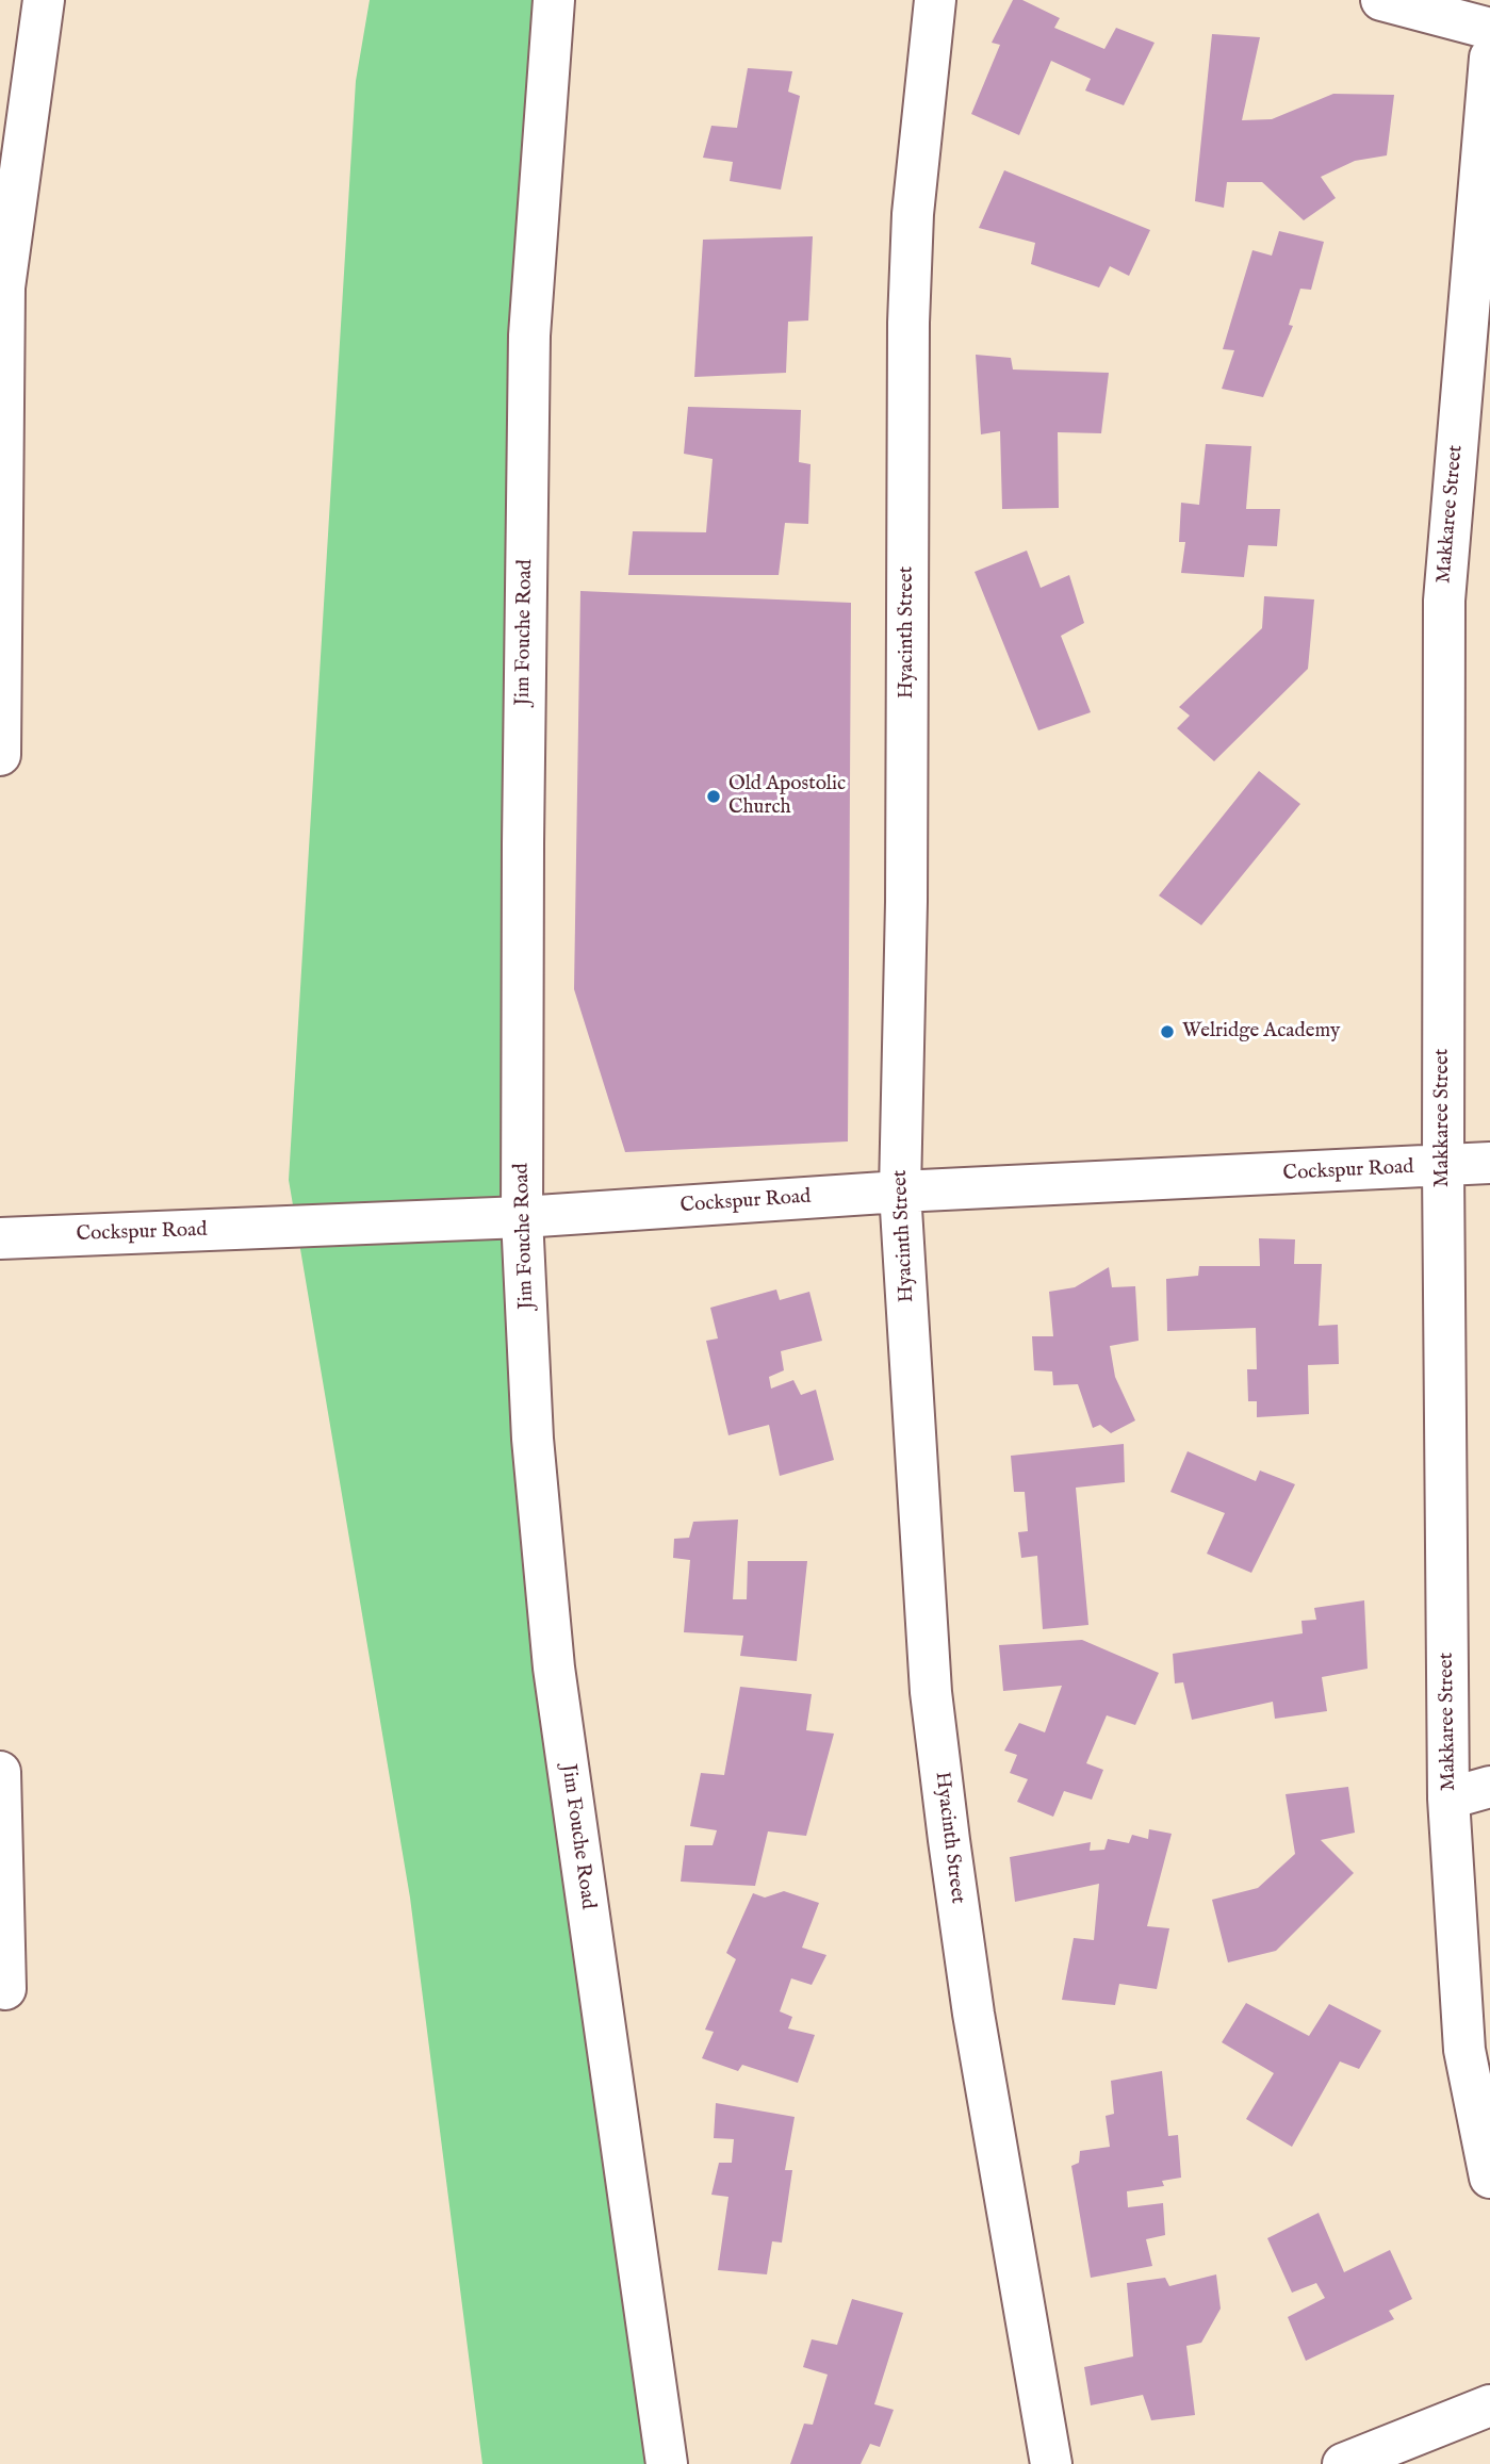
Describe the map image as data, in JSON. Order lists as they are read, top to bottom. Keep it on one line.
{"streets":{"street":["Makkaree Street","Jim Fouche Road","Hyacinth Street","Cockspur Road"]},"crossings":[["Makkaree Street","Cockspur Road"],["Jim Fouche Road","Cockspur Road"],["Hyacinth Street","Cockspur Road"]],"places":["Old Apostolic Church","Welridge Academy"]}
